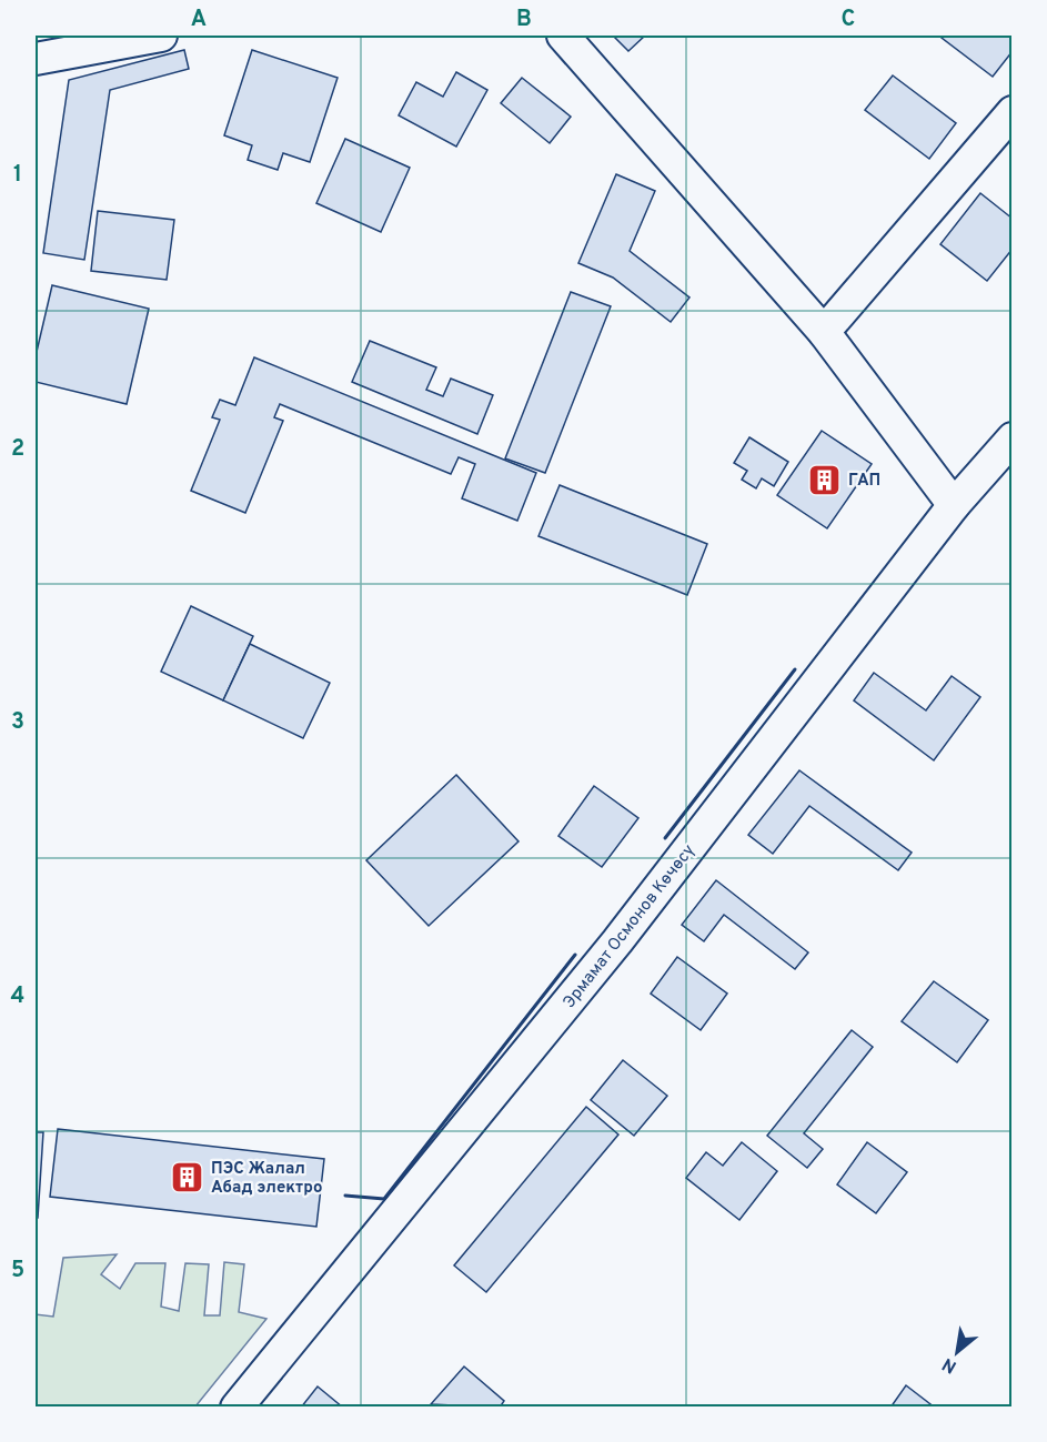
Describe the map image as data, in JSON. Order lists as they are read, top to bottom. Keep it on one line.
{"streets":{"street":["Эрмамат Осмонов Көчөсү"]},"places":{"building":["ГАП","ПЭС Жалал Абад электро"]},"north":"bottom left","grid":{"columns":["A","B","C"],"rows":["1","2","3","4","5"]}}
